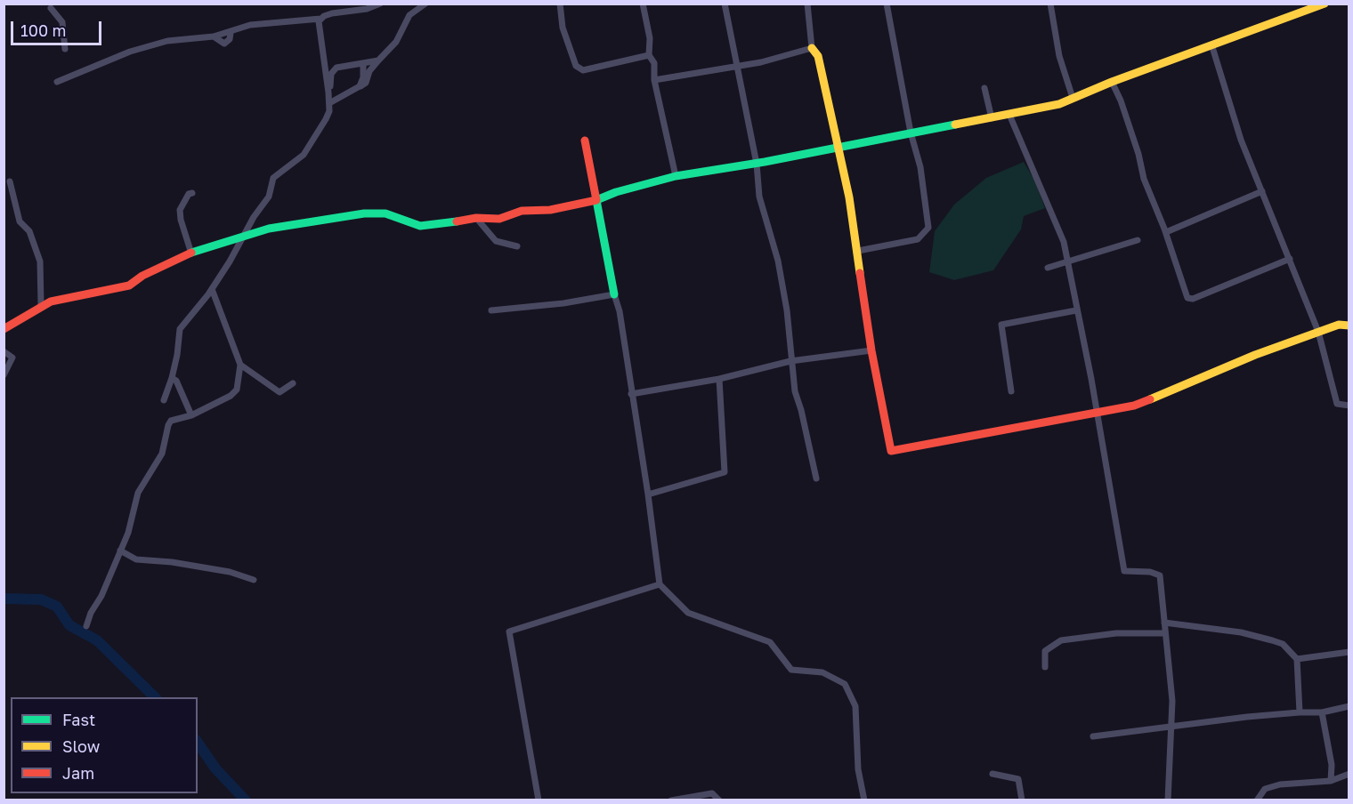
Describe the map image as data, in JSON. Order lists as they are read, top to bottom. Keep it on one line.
{"legend":["Fast","Slow","Jam"],"scale_bar":"100 m"}
